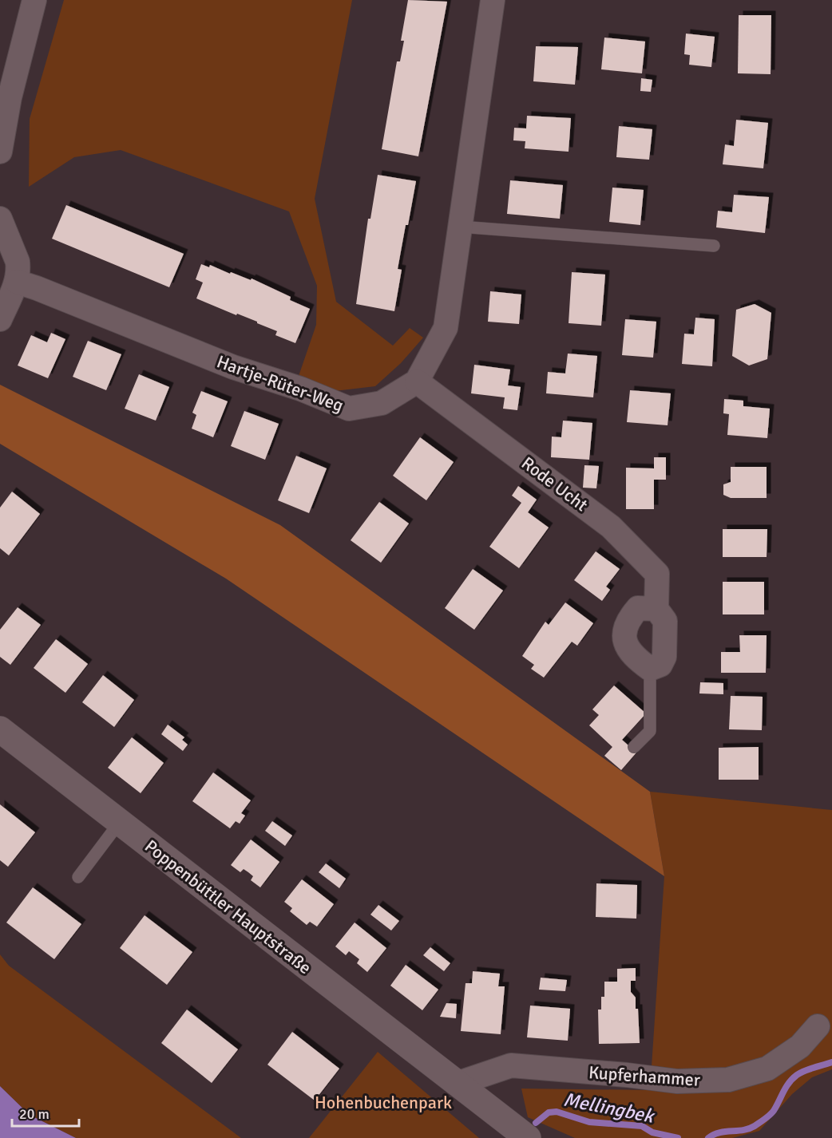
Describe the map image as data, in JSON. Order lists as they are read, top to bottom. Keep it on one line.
{"streets":{"street":["Hartje-Rüter-Weg","Rode Ucht","Poppenbüttler Hauptstraße","Kupferhammer"]},"crossings":[["Hartje-Rüter-Weg","Rode Ucht"],["Poppenbüttler Hauptstraße","Kupferhammer"]],"water":["Mellingbek"],"parks":["Hohenbuchenpark"],"scale_bar":"20 m"}
